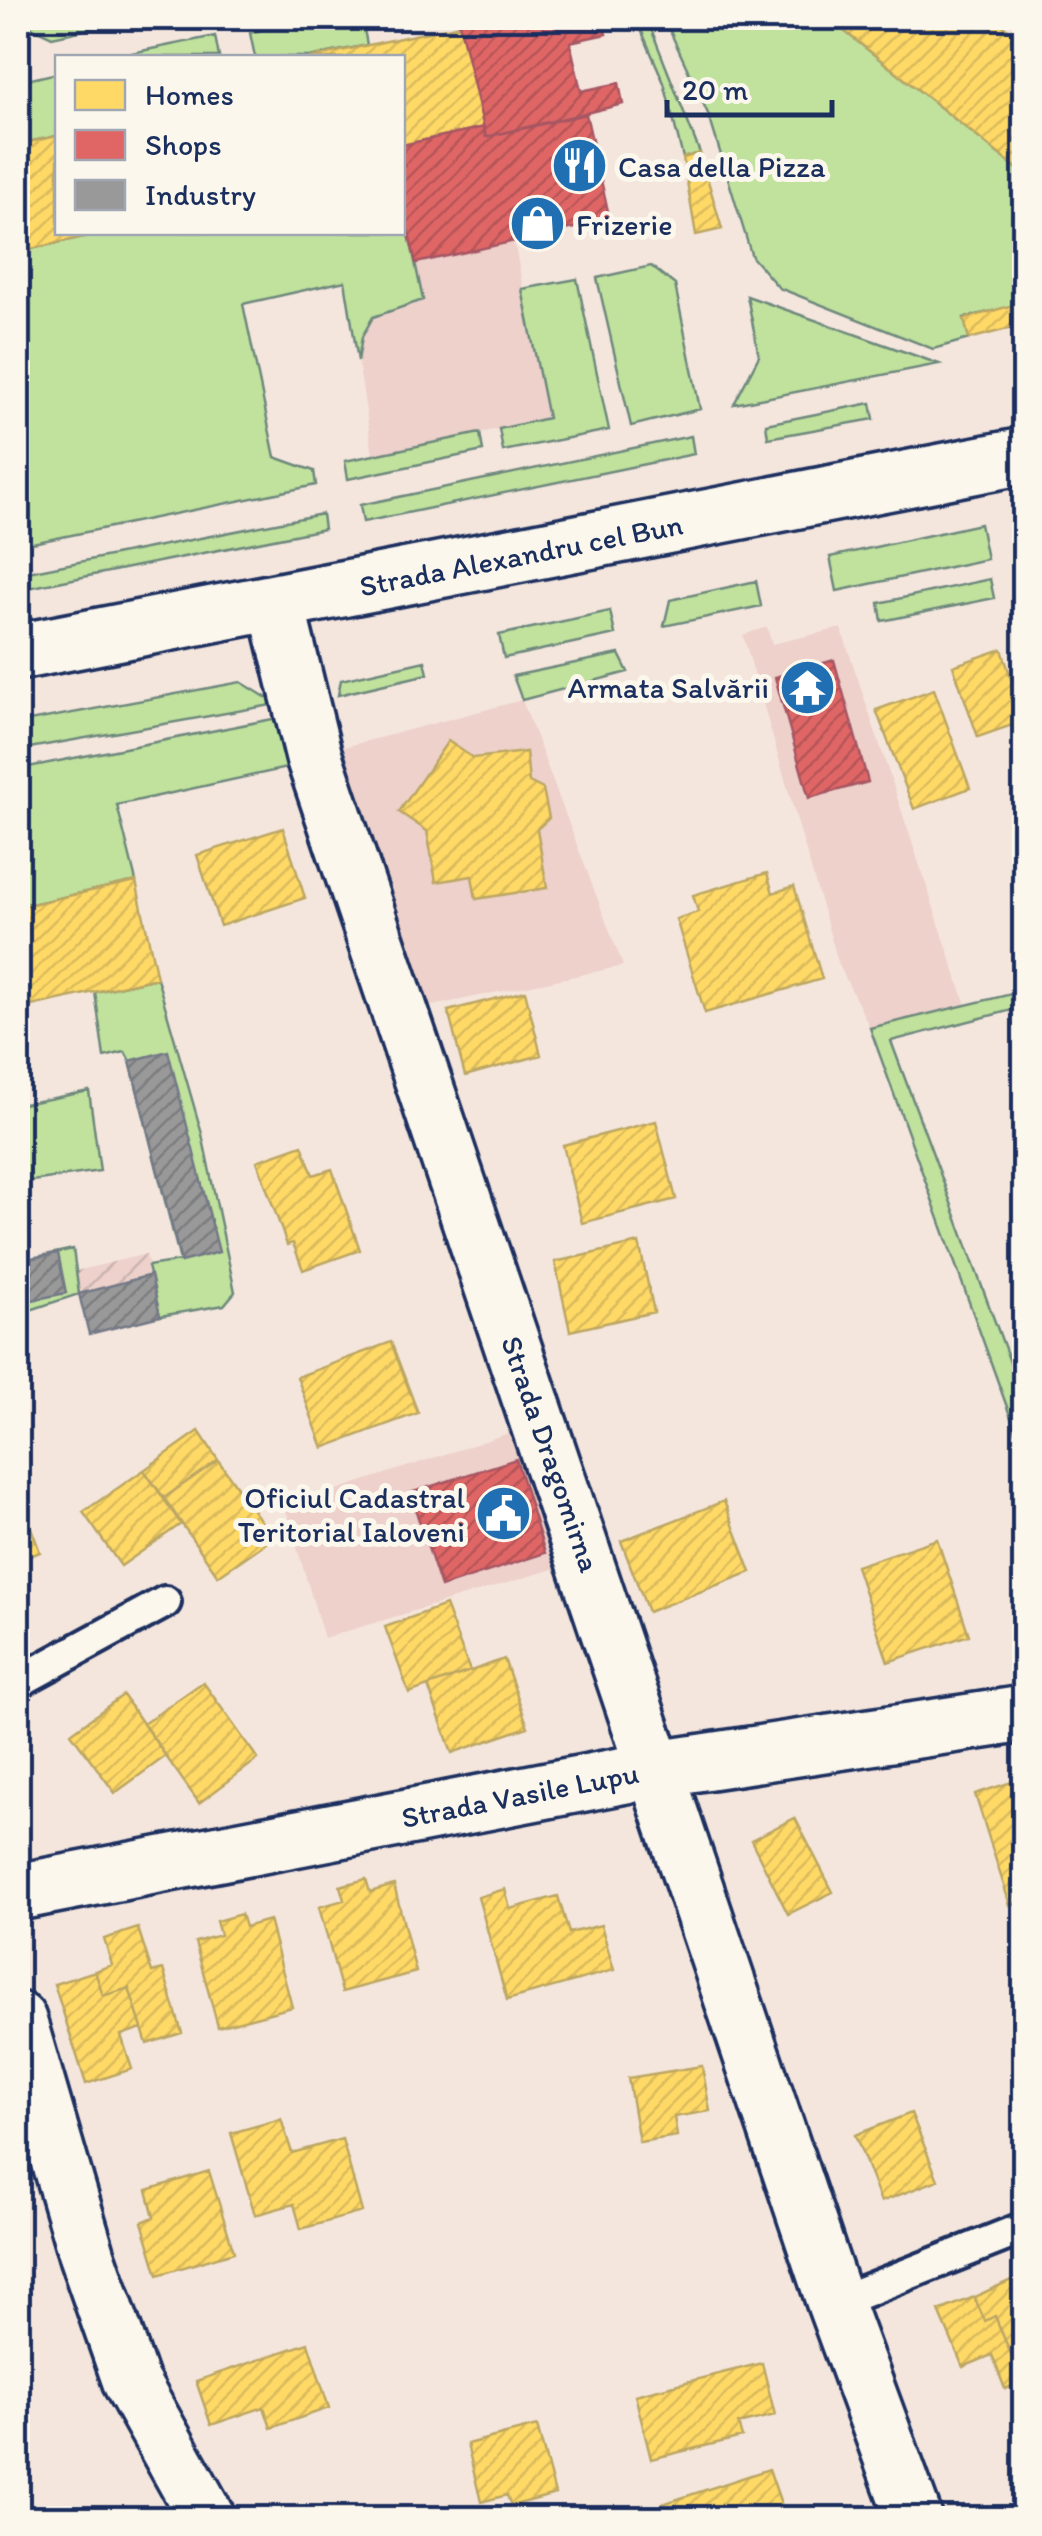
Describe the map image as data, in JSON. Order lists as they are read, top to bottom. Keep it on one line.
{"streets":{"street":["Strada Alexandru cel Bun","Strada Dragomirna","Strada Vasile Lupu"]},"crossings":[["Strada Alexandru cel Bun","Strada Dragomirna"],["Strada Dragomirna","Strada Vasile Lupu"]],"places":{"restaurant":["Casa della Pizza"],"shop":["Frizerie"],"temple":["Armata Salvării"],"public building":["Oficiul Cadastral Teritorial Ialoveni"]},"legend":["Homes","Shops","Industry"],"scale_bar":"20 m"}
